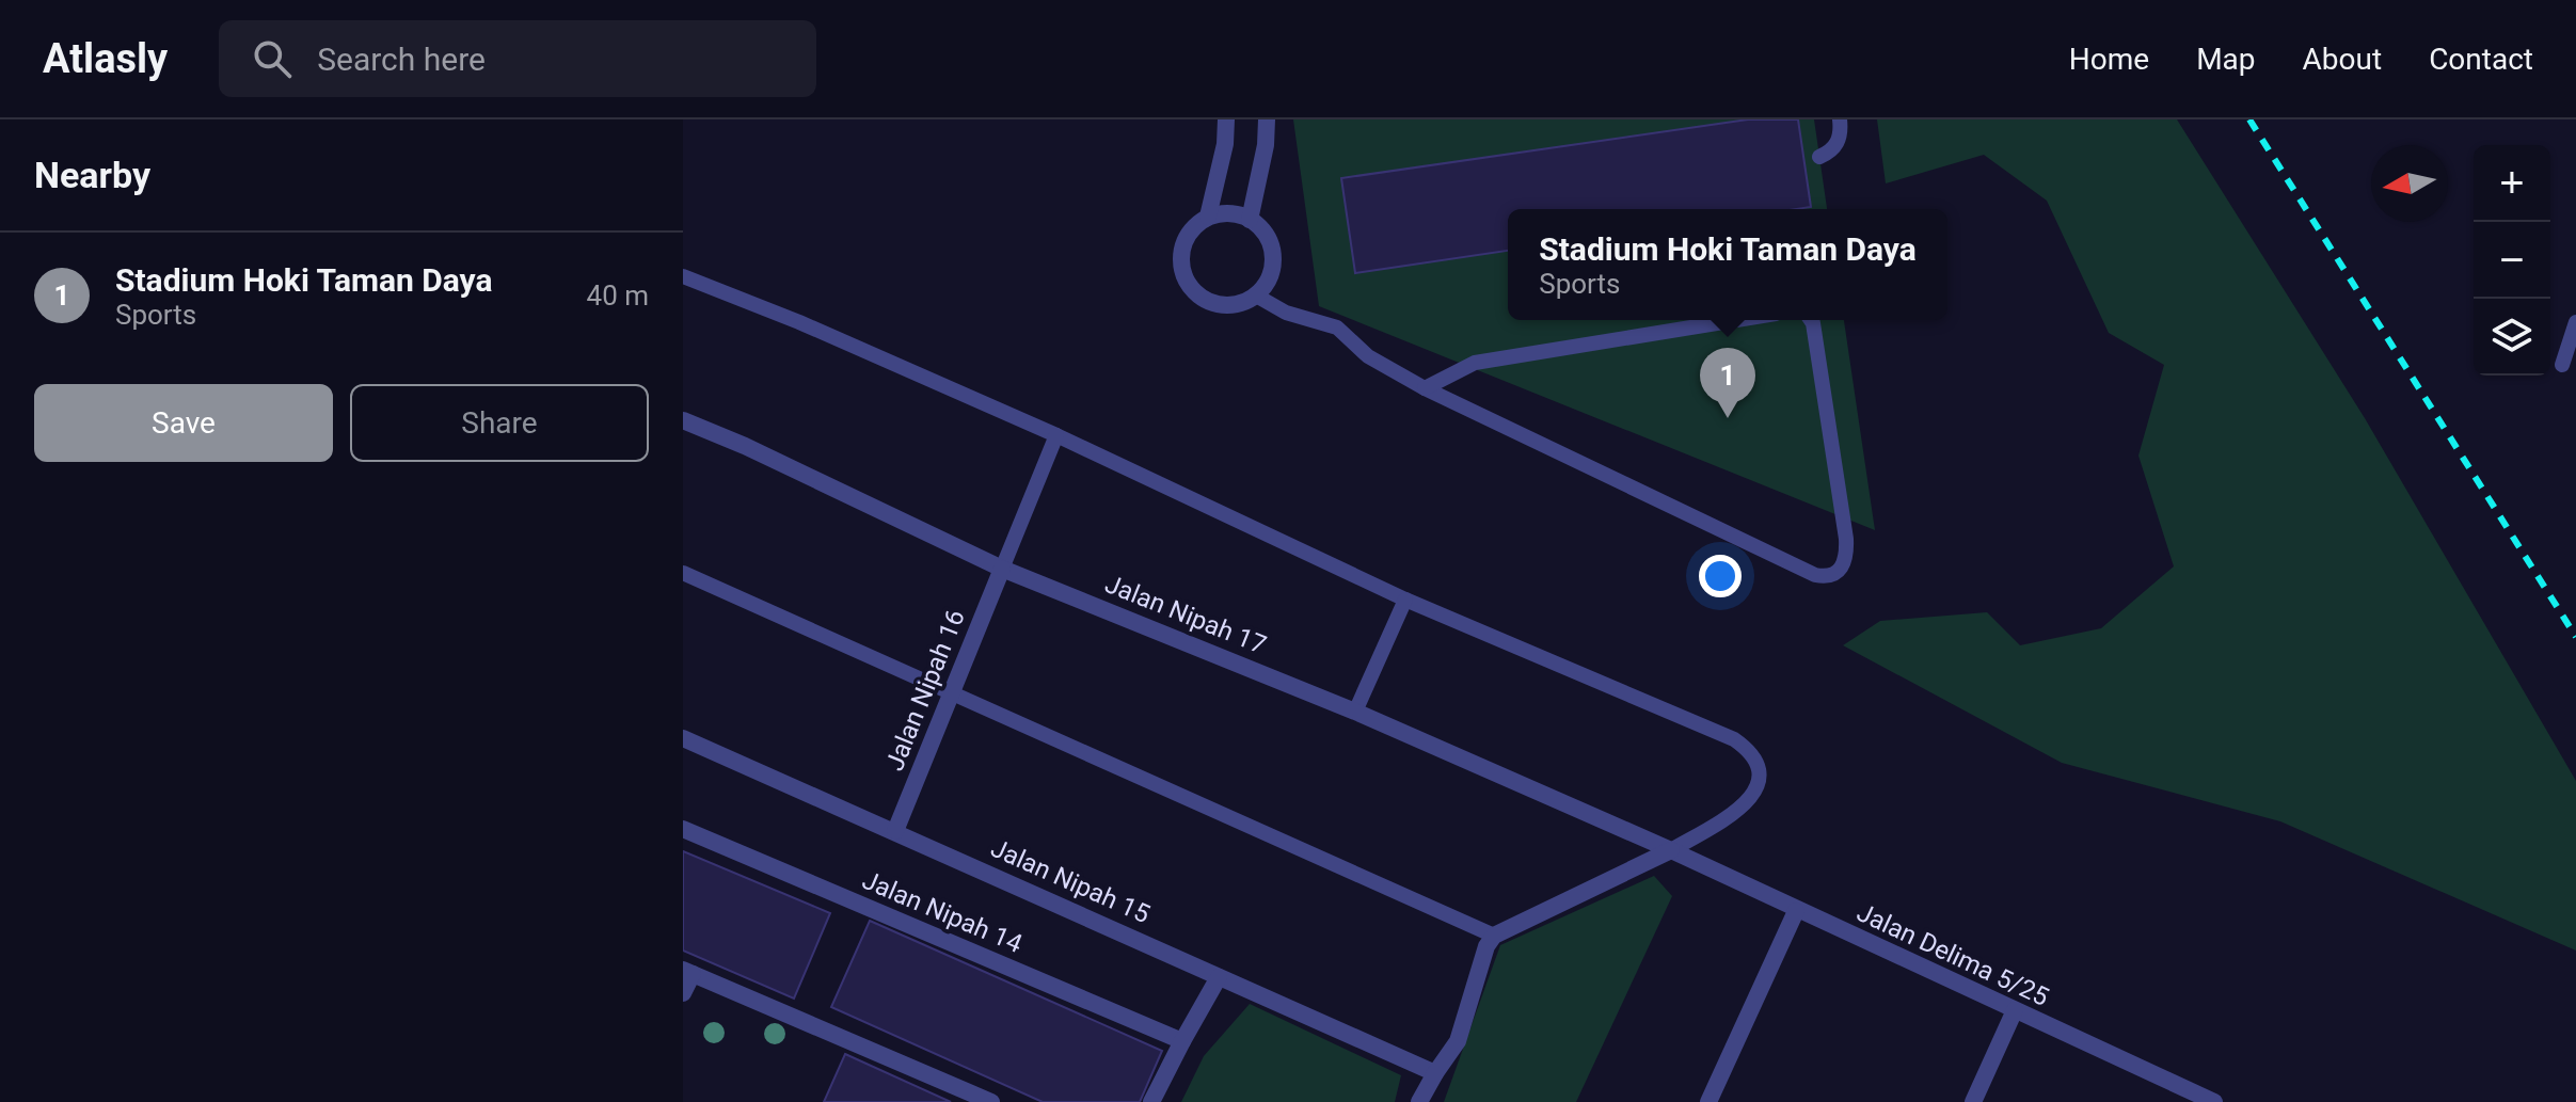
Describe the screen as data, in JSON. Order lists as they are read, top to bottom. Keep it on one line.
{"streets":{"street":["Jalan Nipah 17","Jalan Nipah 16","Jalan Nipah 15","Jalan Nipah 14","Jalan Delima 5/25"]},"crossings":[["Jalan Nipah 17","Jalan Nipah 16"],["Jalan Nipah 17","Jalan Delima 5/25"],["Jalan Nipah 16","Jalan Nipah 15"]],"north":"left","page":{"header":"Atlasly","search":"Search here","nav":["Home","Map","About","Contact"],"heading":"Nearby","map_buttons":["+","−"],"popup":["Stadium Hoki Taman Daya","Sports"],"list":[{"mark":"1","name":"Stadium Hoki Taman Daya","note":"Sports","value":"40 m"}],"pins":"1","buttons":["Save","Share"]}}
